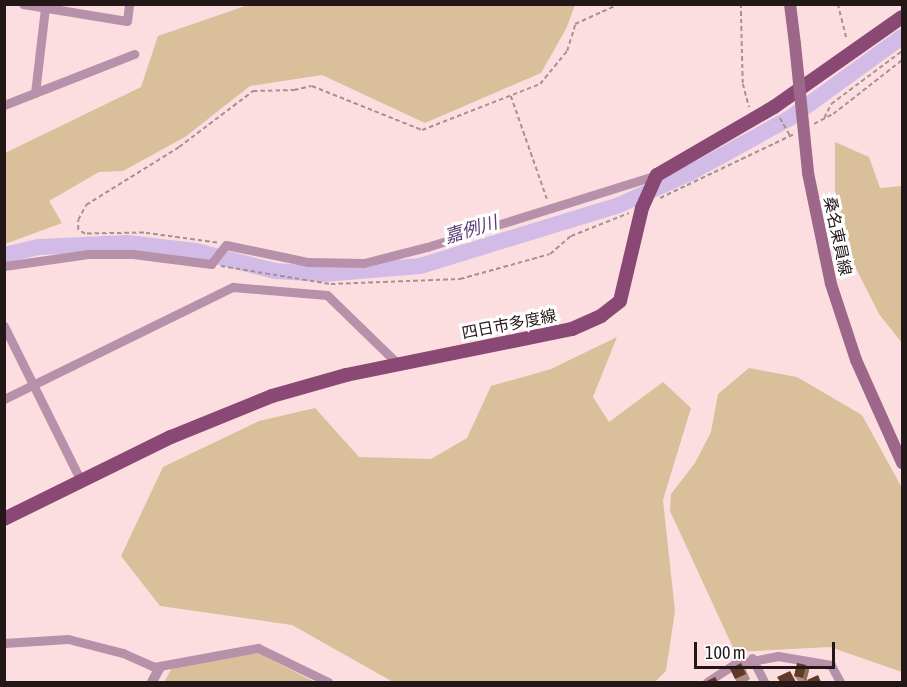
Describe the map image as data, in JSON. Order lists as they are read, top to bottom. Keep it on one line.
{"streets":{"main road":["桑名東員線","四日市多度線"]},"water":["嘉例川"],"scale_bar":"100 m"}
